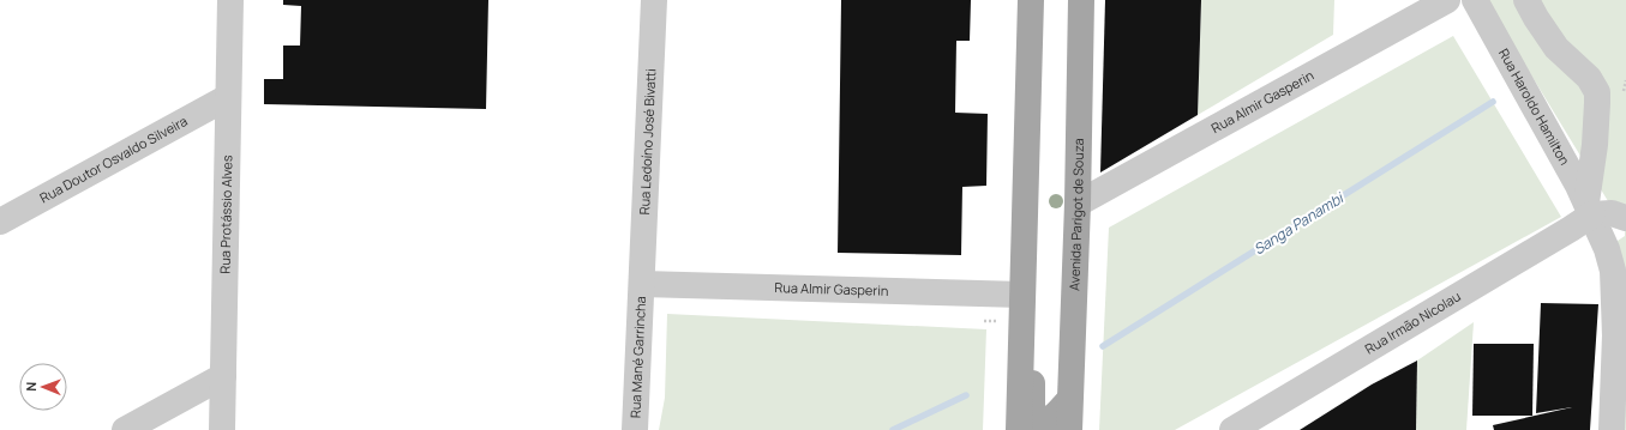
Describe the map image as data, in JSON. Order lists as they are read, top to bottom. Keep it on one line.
{"streets":{"main road":["Avenida Parigot de Souza"],"street":["Rua Almir Gasperin","Rua Haroldo Hamilton","Rua Ledoíno José Bivatti","Rua Doutor Osvaldo Silveira","Rua Protássio Alves","Rua Irmão Nicolau","Rua Mané Garrincha"]},"crossings":[["Rua Almir Gasperin","Rua Ledoíno José Bivatti"],["Rua Almir Gasperin","Avenida Parigot de Souza"],["Rua Almir Gasperin","Rua Mané Garrincha"],["Rua Haroldo Hamilton","Rua Irmão Nicolau"],["Rua Ledoíno José Bivatti","Rua Mané Garrincha"],["Rua Doutor Osvaldo Silveira","Rua Protássio Alves"]],"water":["Sanga Panambi"],"north":"left"}
